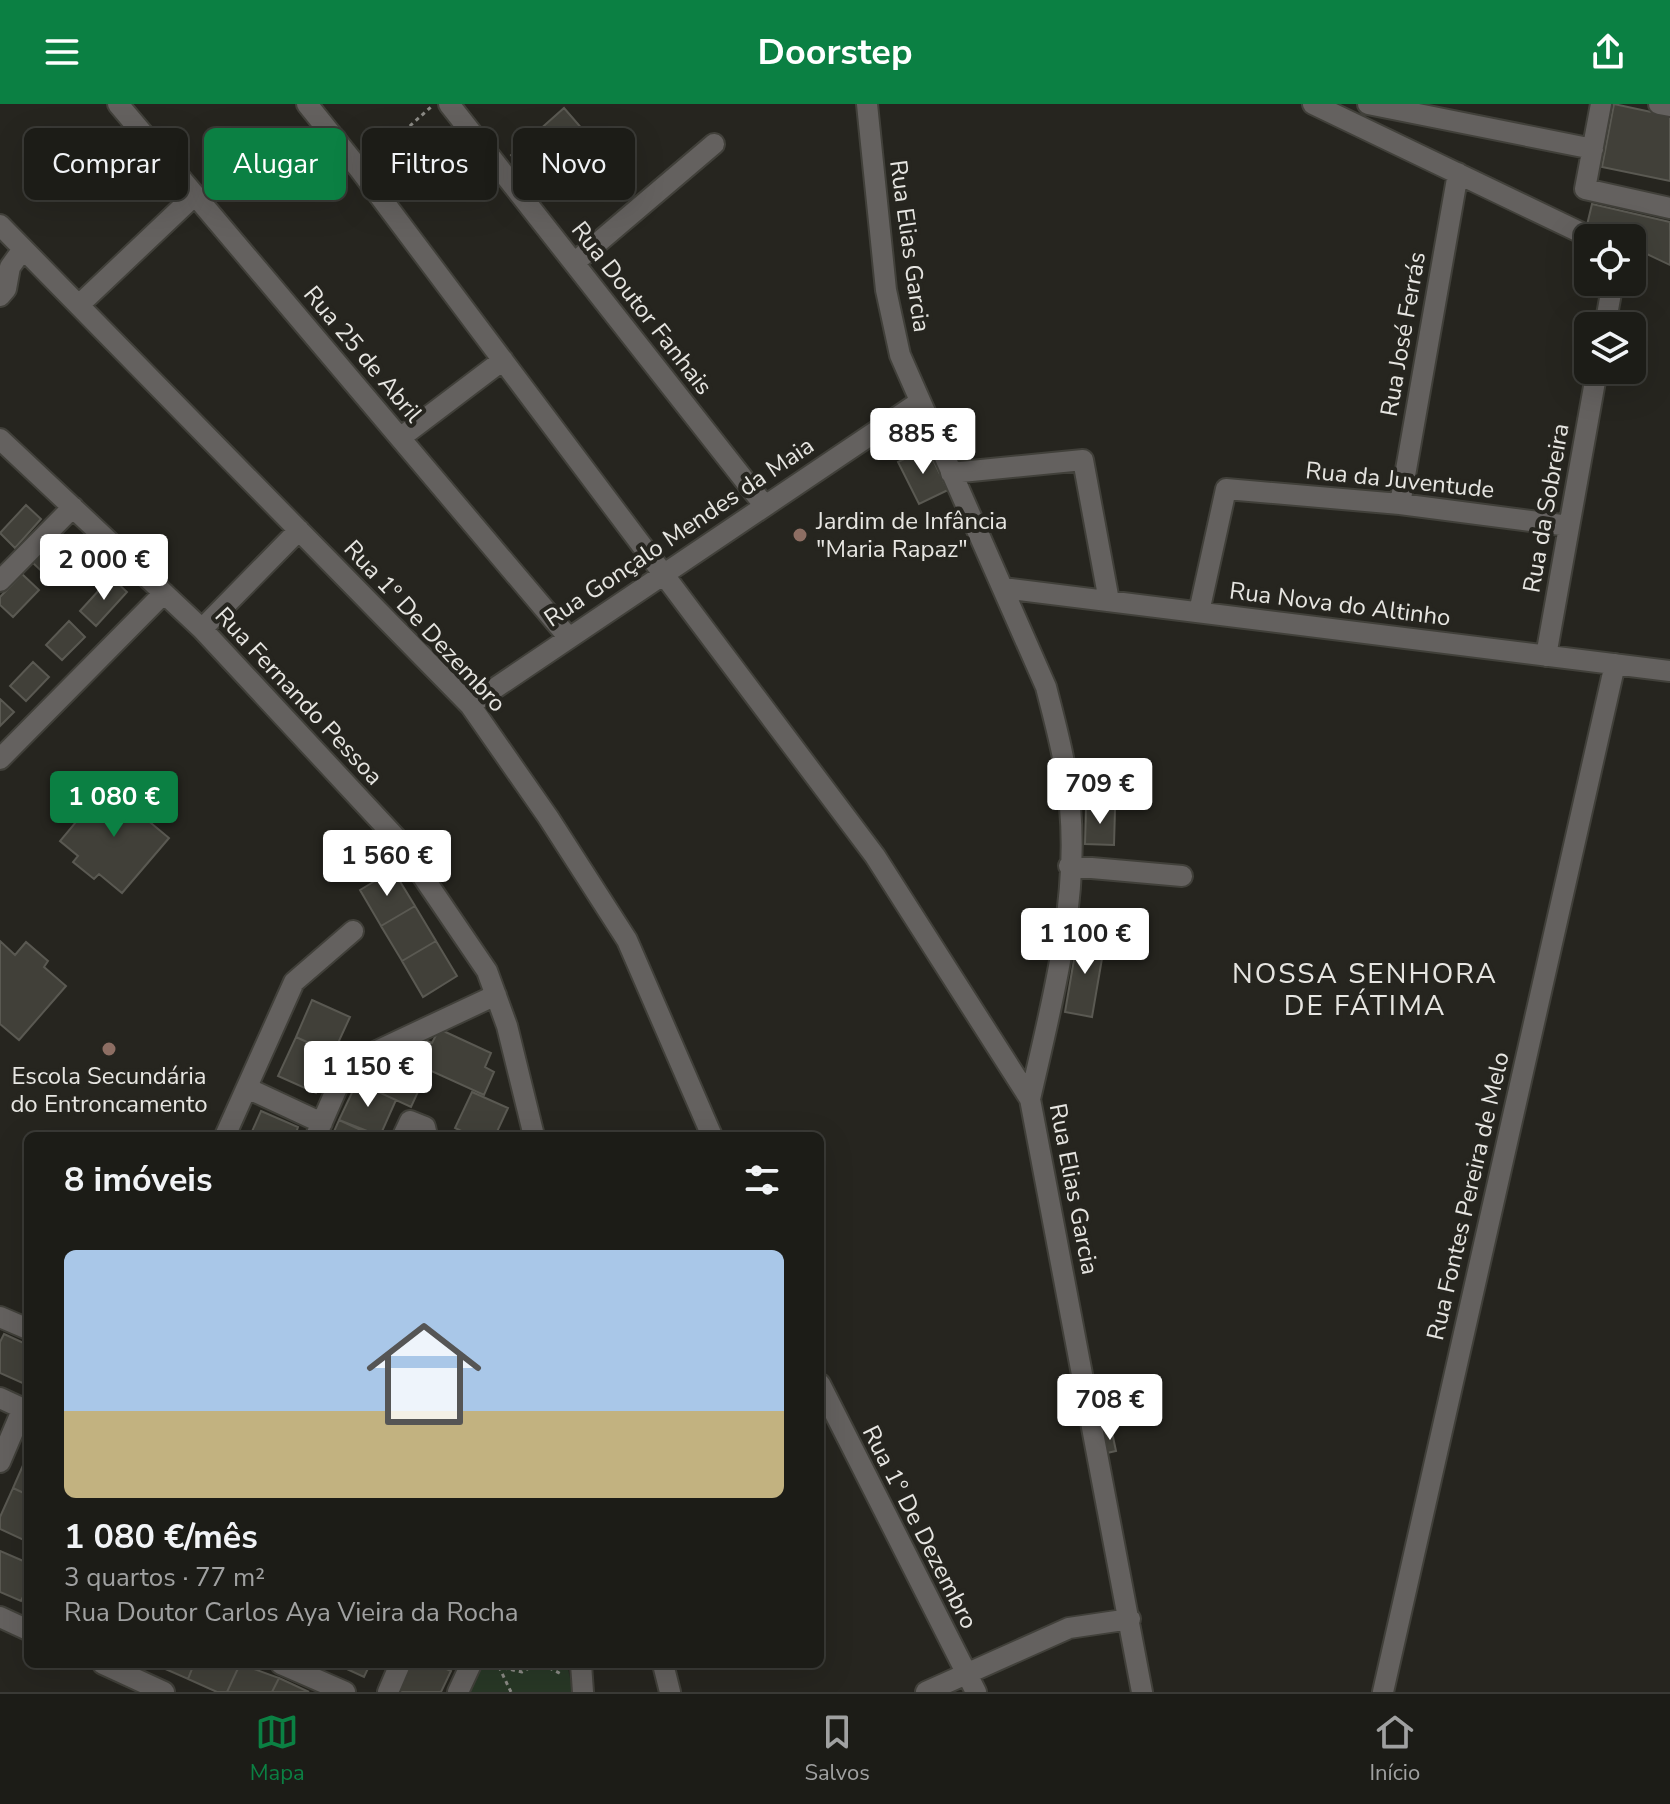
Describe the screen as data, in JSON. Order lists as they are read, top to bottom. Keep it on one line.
{"streets":{"street":["Rua Elias Garcia","Rua Doutor Fanhais","Rua José Ferrás","Rua 25 de Abril","Rua da Juventude","Rua da Sobreira","Rua Gonçalo Mendes da Maia","Rua Nova do Altinho","Rua 1º De Dezembro","Rua Fernando Pessoa","Rua Fontes Pereira de Melo"]},"crossings":[["Rua Elias Garcia","Rua Gonçalo Mendes da Maia"],["Rua Elias Garcia","Rua Nova do Altinho"],["Rua Doutor Fanhais","Rua Gonçalo Mendes da Maia"],["Rua José Ferrás","Rua da Juventude"],["Rua 25 de Abril","Rua Gonçalo Mendes da Maia"],["Rua da Juventude","Rua da Sobreira"],["Rua da Juventude","Rua Nova do Altinho"],["Rua da Sobreira","Rua Nova do Altinho"],["Rua Gonçalo Mendes da Maia","Rua 1º De Dezembro"],["Rua Nova do Altinho","Rua Fontes Pereira de Melo"]],"districts":["NOSSA SENHORA DE FÁTIMA"],"places":["Jardim de Infância \"Maria Rapaz\"","Escola Secundária do Entroncamento"],"page":{"header":"Doorstep","chip":["Comprar","Alugar","Filtros","Novo"],"price":["885 €","2 000 €","709 €","1 080 €","1 560 €","1 100 €","1 150 €","708 €"],"heading":"8 imóveis","list":[{"name":"1 080 €/mês","note":"3 quartos · 77 m² · Rua Doutor Carlos Aya Vieira da Rocha"}],"tabs":["Mapa","Salvos","Início"]}}
